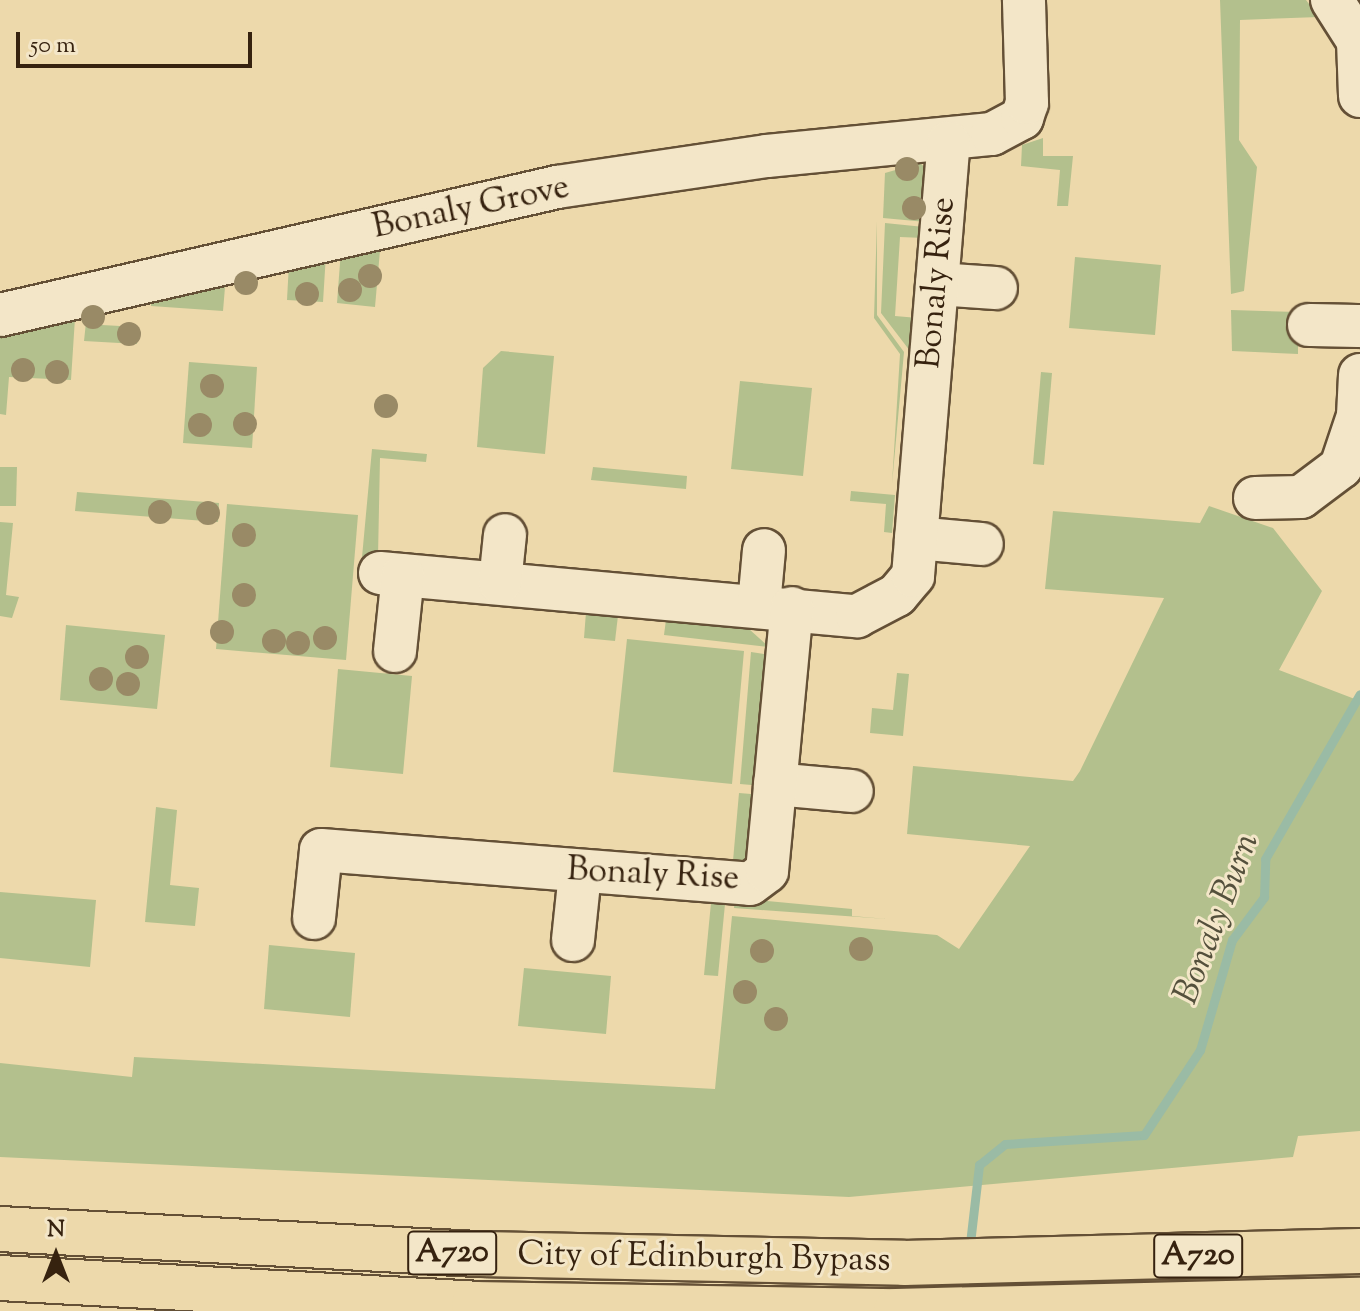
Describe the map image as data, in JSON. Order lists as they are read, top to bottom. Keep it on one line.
{"streets":{"highway":["A720","City of Edinburgh Bypass"],"street":["Bonaly Grove","Bonaly Rise"]},"crossings":[["Bonaly Grove","Bonaly Rise"]],"water":["Bonaly Burn"],"scale_bar":"50 m","north":"top"}
